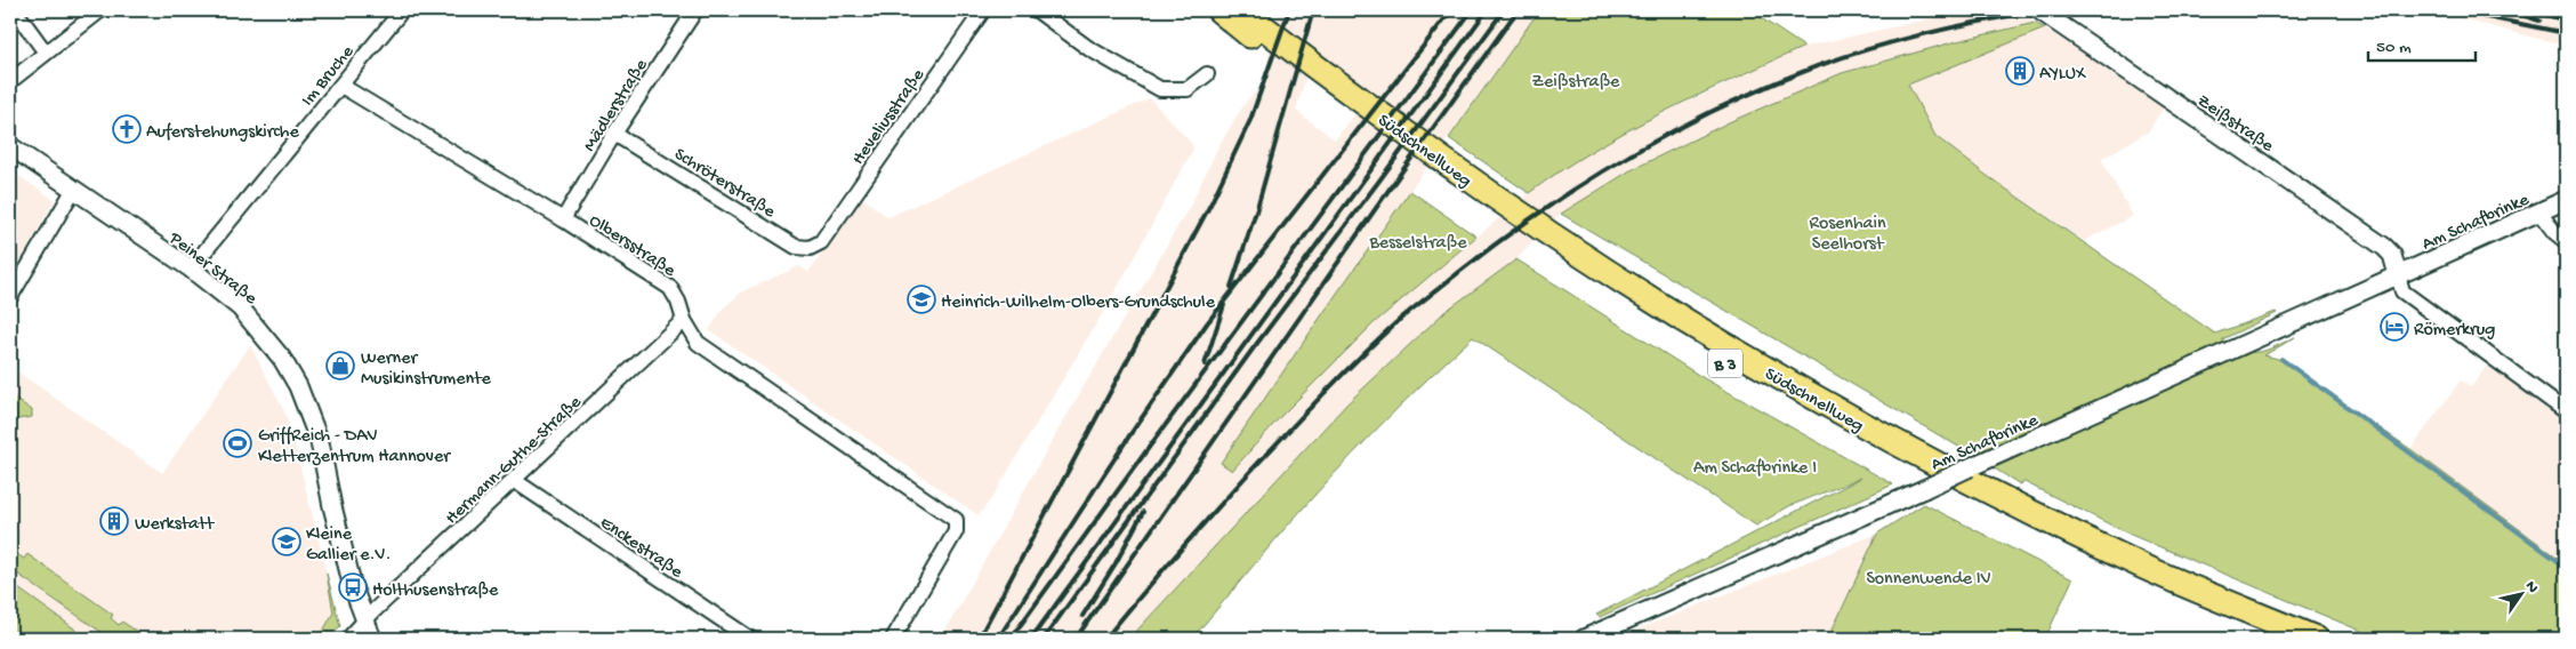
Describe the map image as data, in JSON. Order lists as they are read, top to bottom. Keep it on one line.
{"streets":{"highway":["Südschnellweg","B 3"],"street":["Im Bruche","Mädlerstraße","Heveliusstraße","Zeißstraße","Schröterstraße","Am Schafbrinke","Olbersstraße","Peiner Straße","Hermann-Guthe-Straße","Enckestraße"]},"crossings":[["Im Bruche","Olbersstraße"],["Im Bruche","Peiner Straße"],["Mädlerstraße","Schröterstraße"],["Mädlerstraße","Olbersstraße"],["Heveliusstraße","Schröterstraße"],["Zeißstraße","Am Schafbrinke"],["Olbersstraße","Hermann-Guthe-Straße"],["Peiner Straße","Hermann-Guthe-Straße"],["Hermann-Guthe-Straße","Enckestraße"]],"parks":["Zeißstraße","Rosenhain Seelhorst","Besselstraße","Am Schafbrinke I","Sonnenwende IV"],"places":{"building":["AYLUX","Werkstatt"],"church":["Auferstehungskirche"],"school or university":["Heinrich-Wilhelm-Olbers-Grundschule","Kleine Gallier e.V."],"hotel":["Römerkrug"],"shop":["Werner Musikinstrumente"],"sports":["GriffReich - DAV Kletterzentrum Hannover"],"bus stop":["Holthusenstraße"]},"scale_bar":"50 m","north":"top right"}
